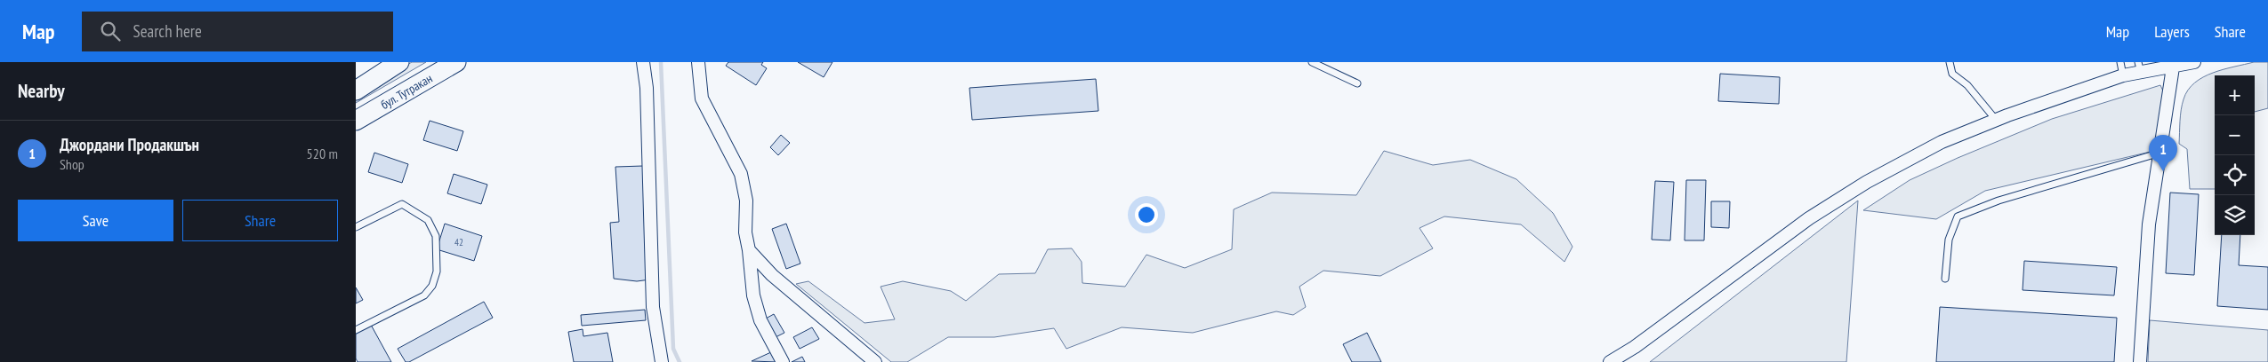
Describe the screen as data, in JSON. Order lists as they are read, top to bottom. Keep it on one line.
{"streets":{"main road":["бул. Тутракан"]},"house_numbers":["42"],"page":{"header":"Map","search":"Search here","nav":["Map","Layers","Share"],"heading":"Nearby","map_buttons":["+","−"],"list":[{"mark":"1","name":"Джордани Продакшън","note":"Shop","value":"520 m"}],"pins":"1","buttons":["Save","Share"]}}
